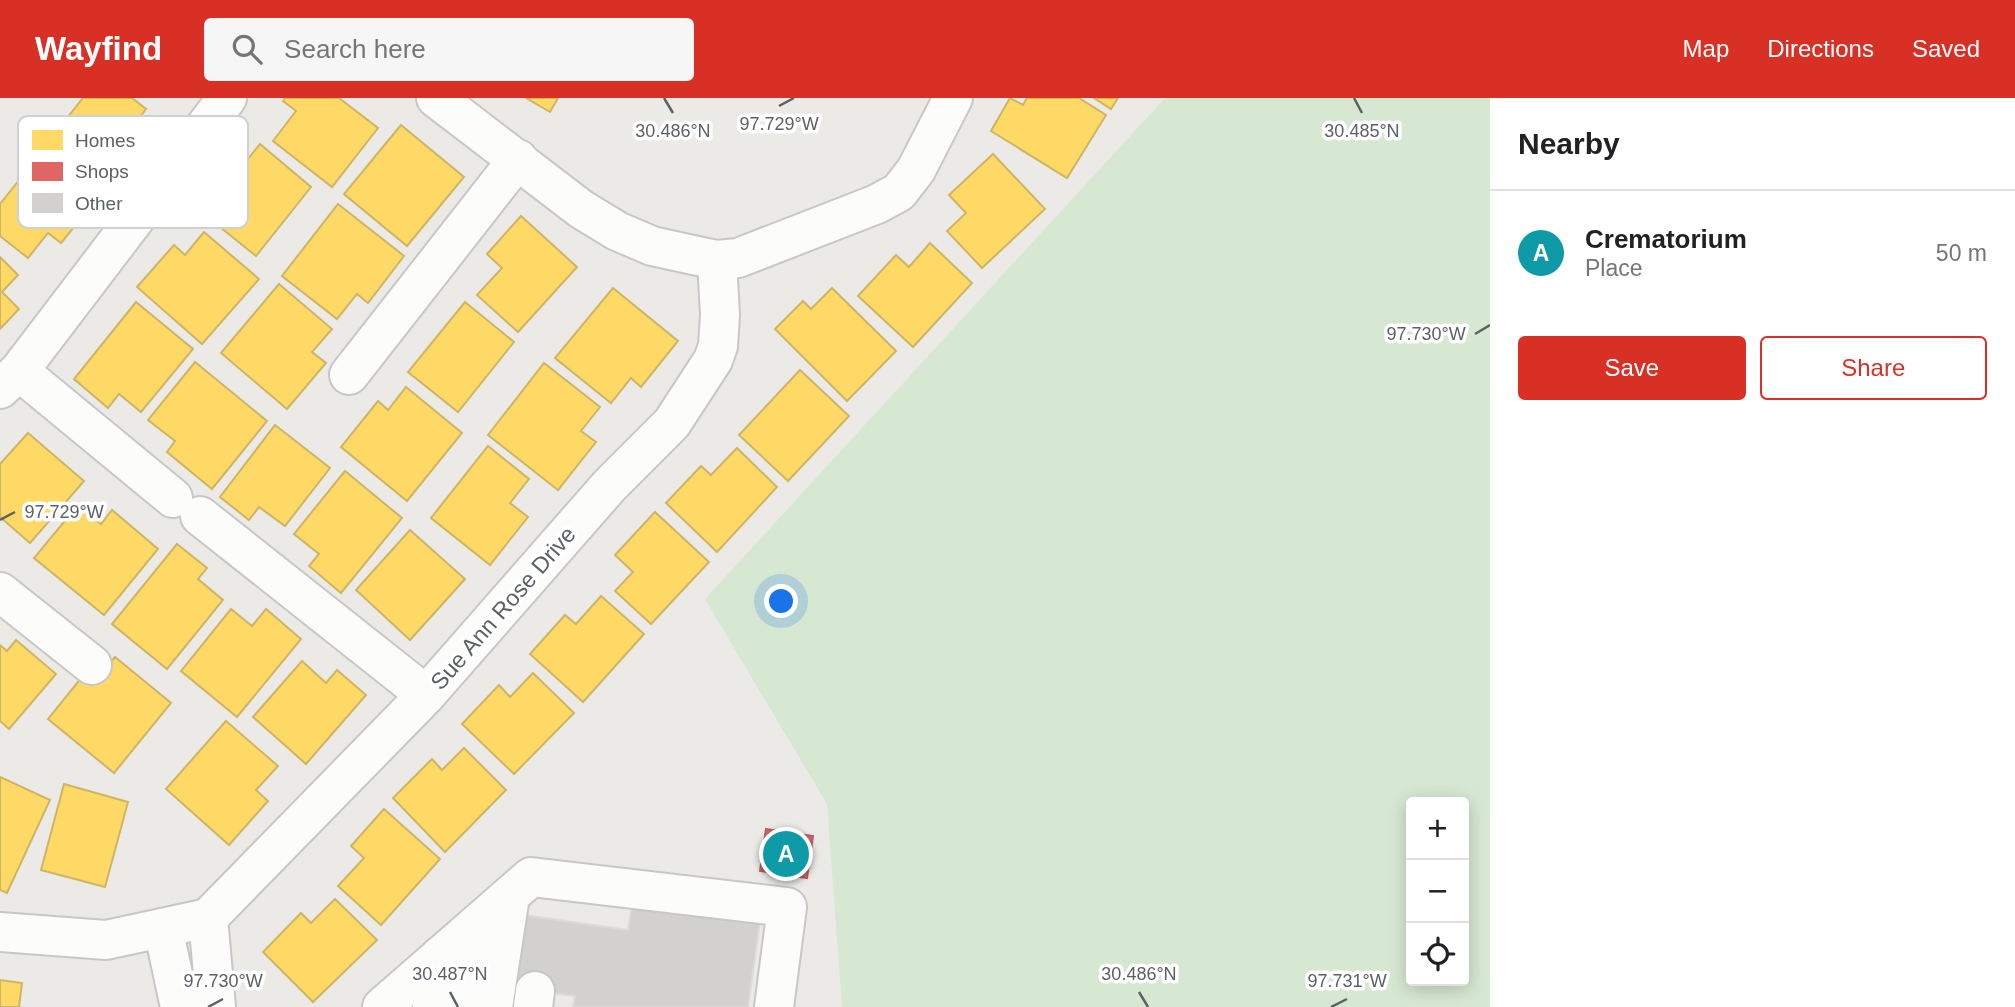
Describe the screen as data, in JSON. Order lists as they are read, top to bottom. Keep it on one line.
{"streets":{"street":["Sue Ann Rose Drive"]},"legend":["Homes","Shops","Other"],"page":{"header":"Wayfind","search":"Search here","nav":["Map","Directions","Saved"],"heading":"Nearby","list":[{"mark":"A","name":"Crematorium","note":"Place","value":"50 m"}],"buttons":["Save","Share"],"map_buttons":["+","−"],"pins":"A"},"coordinates":["97.729°W","30.486°N","30.485°N","97.730°W","30.487°N","97.731°W"]}
